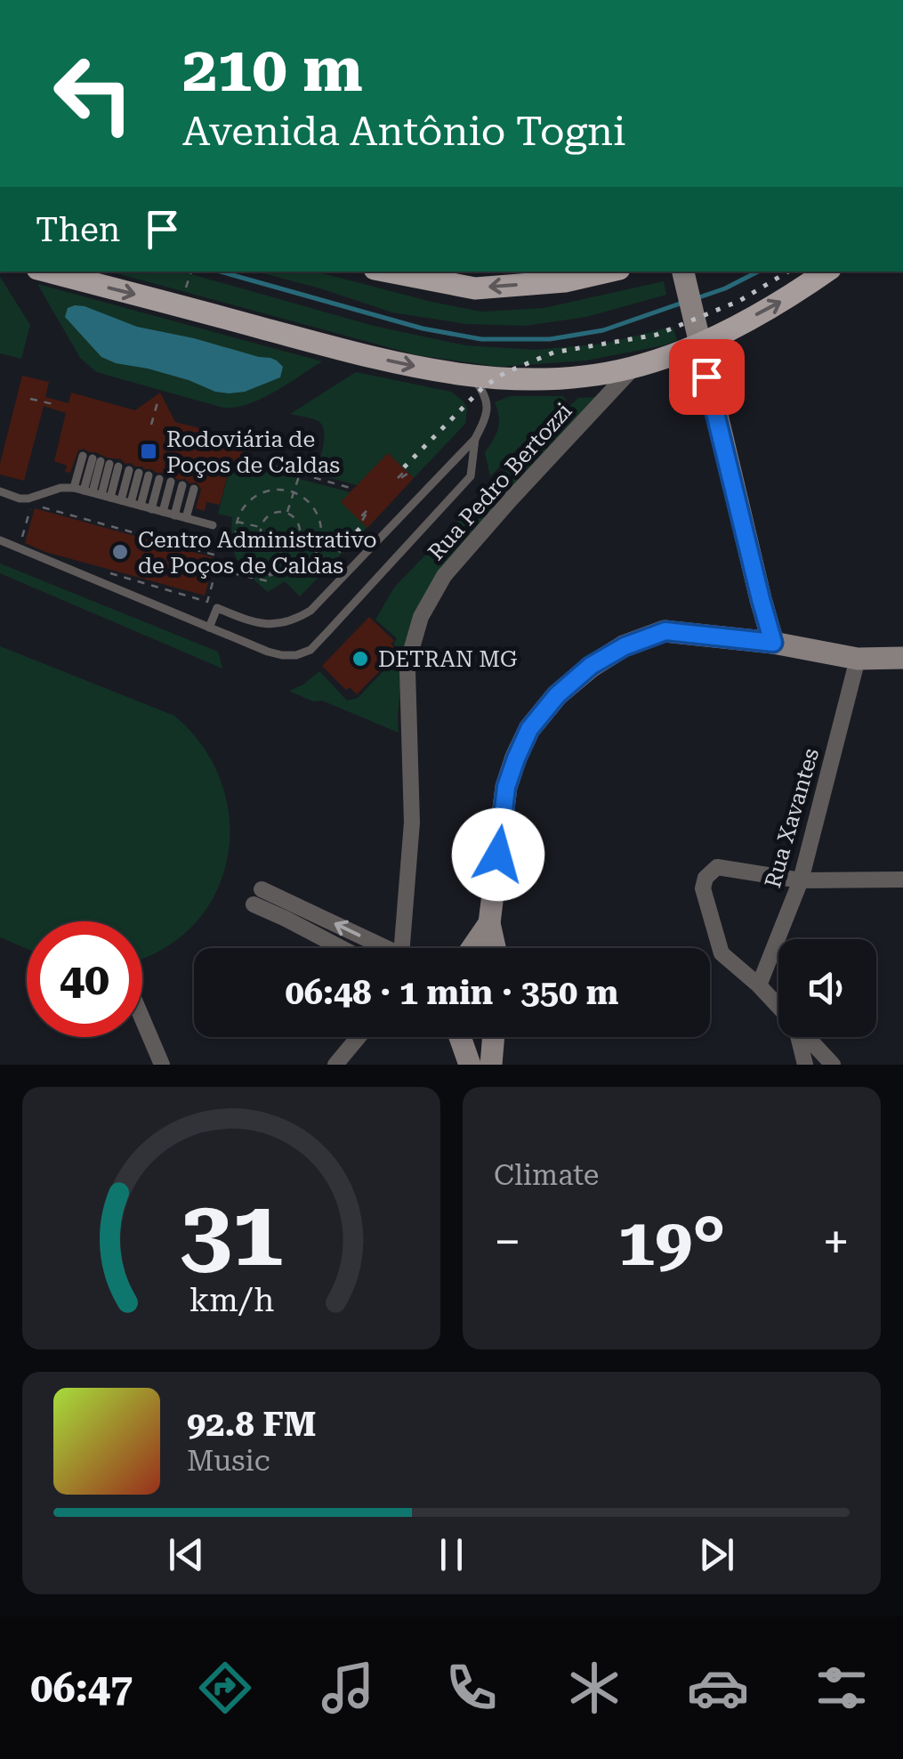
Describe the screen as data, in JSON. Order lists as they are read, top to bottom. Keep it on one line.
{"streets":{"street":["Rua Pedro Bertozzi","Rua Xavantes"]},"places":{"transit":["Rodoviária de Poços de Caldas"],"other":["Centro Administrativo de Poços de Caldas","DETRAN MG"]},"page":{"turn":["210 m","Avenida Antônio Togni"],"then":"Then","limit":"40","trip":"06:48 · 1 min · 350 m","tile":"Climate","heat":["−","19°","+"],"song":["92.8 FM","Music"],"tabs":"06:47","gauge":["31","km/h"]}}
